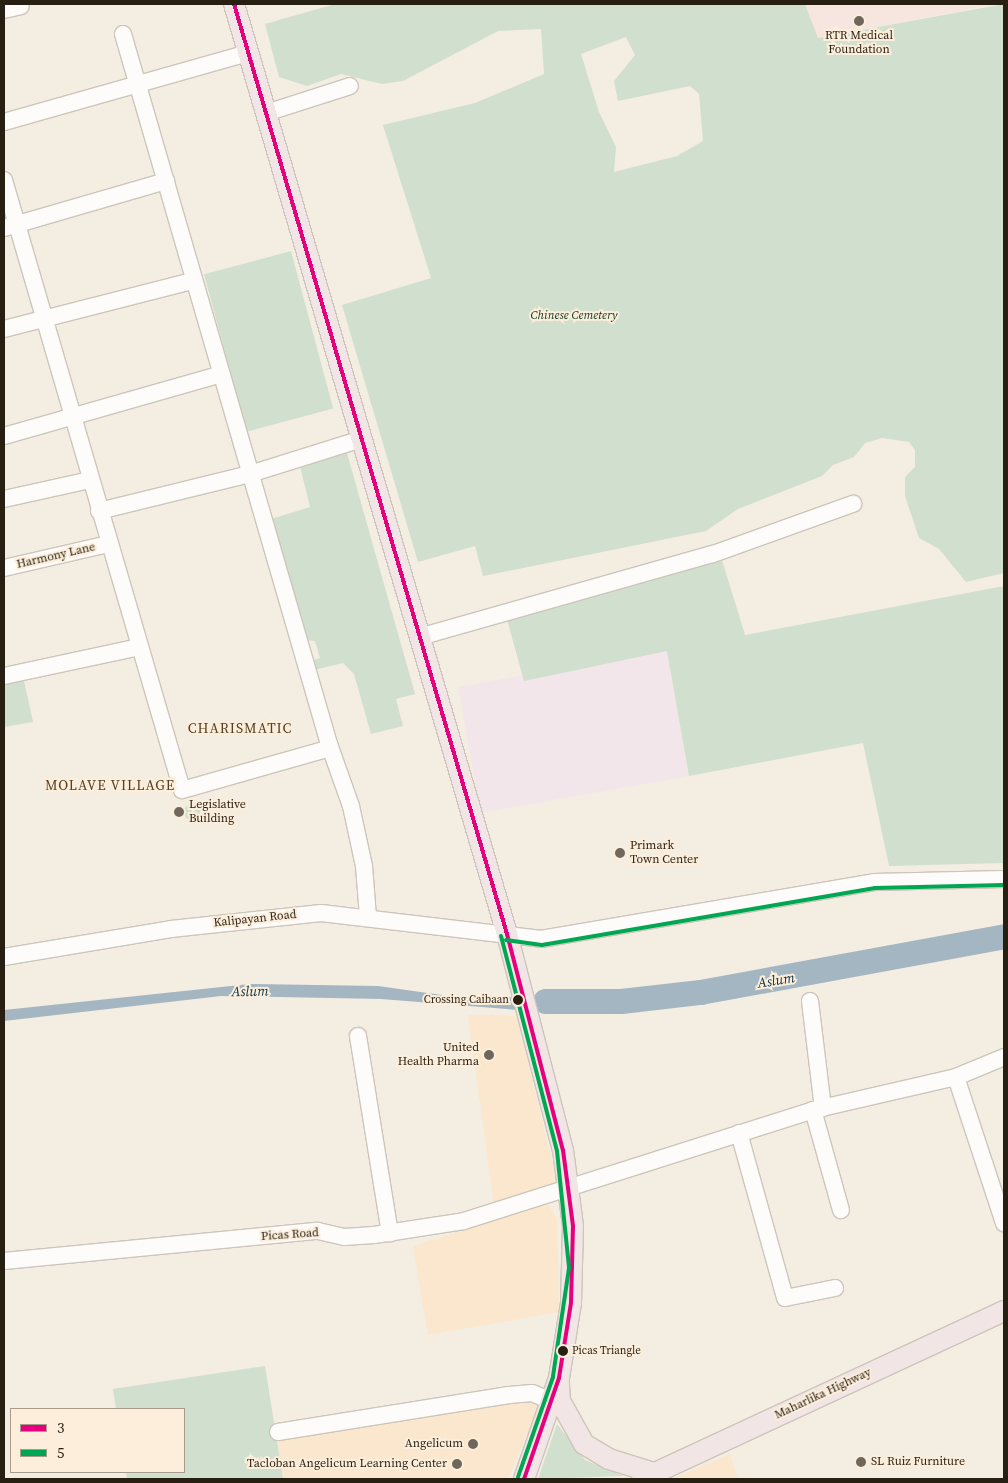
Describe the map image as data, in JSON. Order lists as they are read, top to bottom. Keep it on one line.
{"streets":{"main road":["Maharlika Highway"],"street":["Harmony Lane","Kalipayan Road","Picas Road"]},"districts":["CHARISMATIC","MOLAVE VILLAGE"],"water":["Aslum"],"parks":["Chinese Cemetery"],"places":["RTR Medical Foundation","Legislative Building","Primark Town Center","Crossing Caibaan","United Health Pharma","Picas Triangle","Angelicum","SL Ruiz Furniture","Tacloban Angelicum Learning Center"],"lines":["transit line 3","transit line 5"],"legend":["3","5"]}
